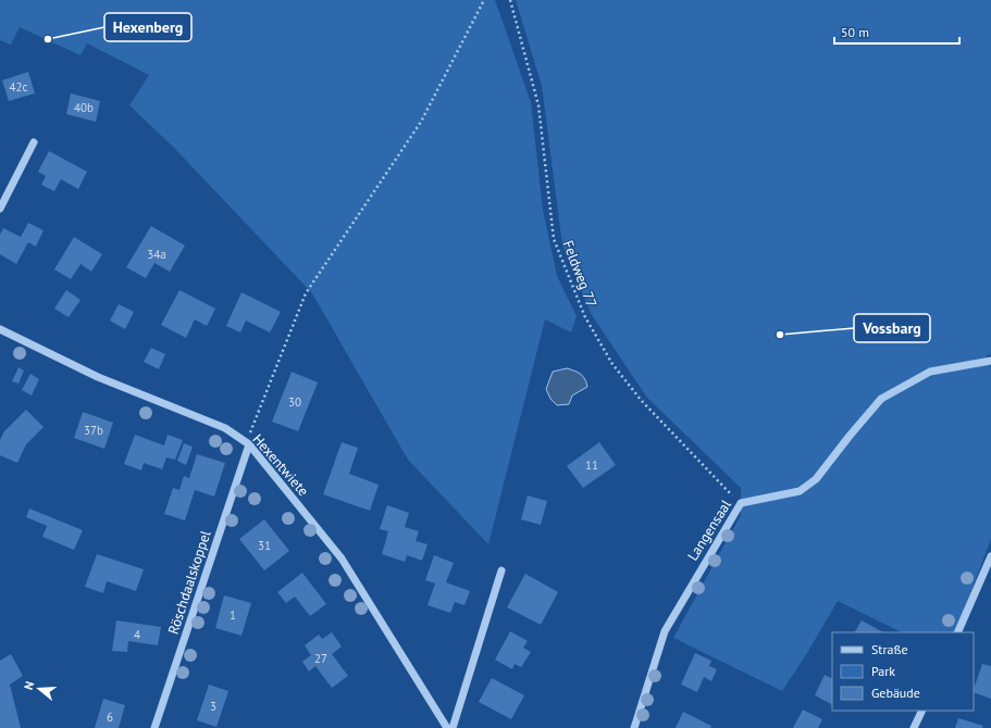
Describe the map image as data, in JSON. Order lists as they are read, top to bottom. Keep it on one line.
{"streets":{"street":["Hexentwiete","Langensaal","Röschdaalskoppel"],"path":["Feldweg 77"]},"crossings":[["Feldweg 77","Langensaal"],["Hexentwiete","Röschdaalskoppel"]],"places":["Hexenberg","Vossbarg"],"house_numbers":["42c","40b","34a","30","37b","11","31","1","4","27","3","6"],"legend":["Straße","Park","Gebäude"],"scale_bar":"50 m","north":"left"}
